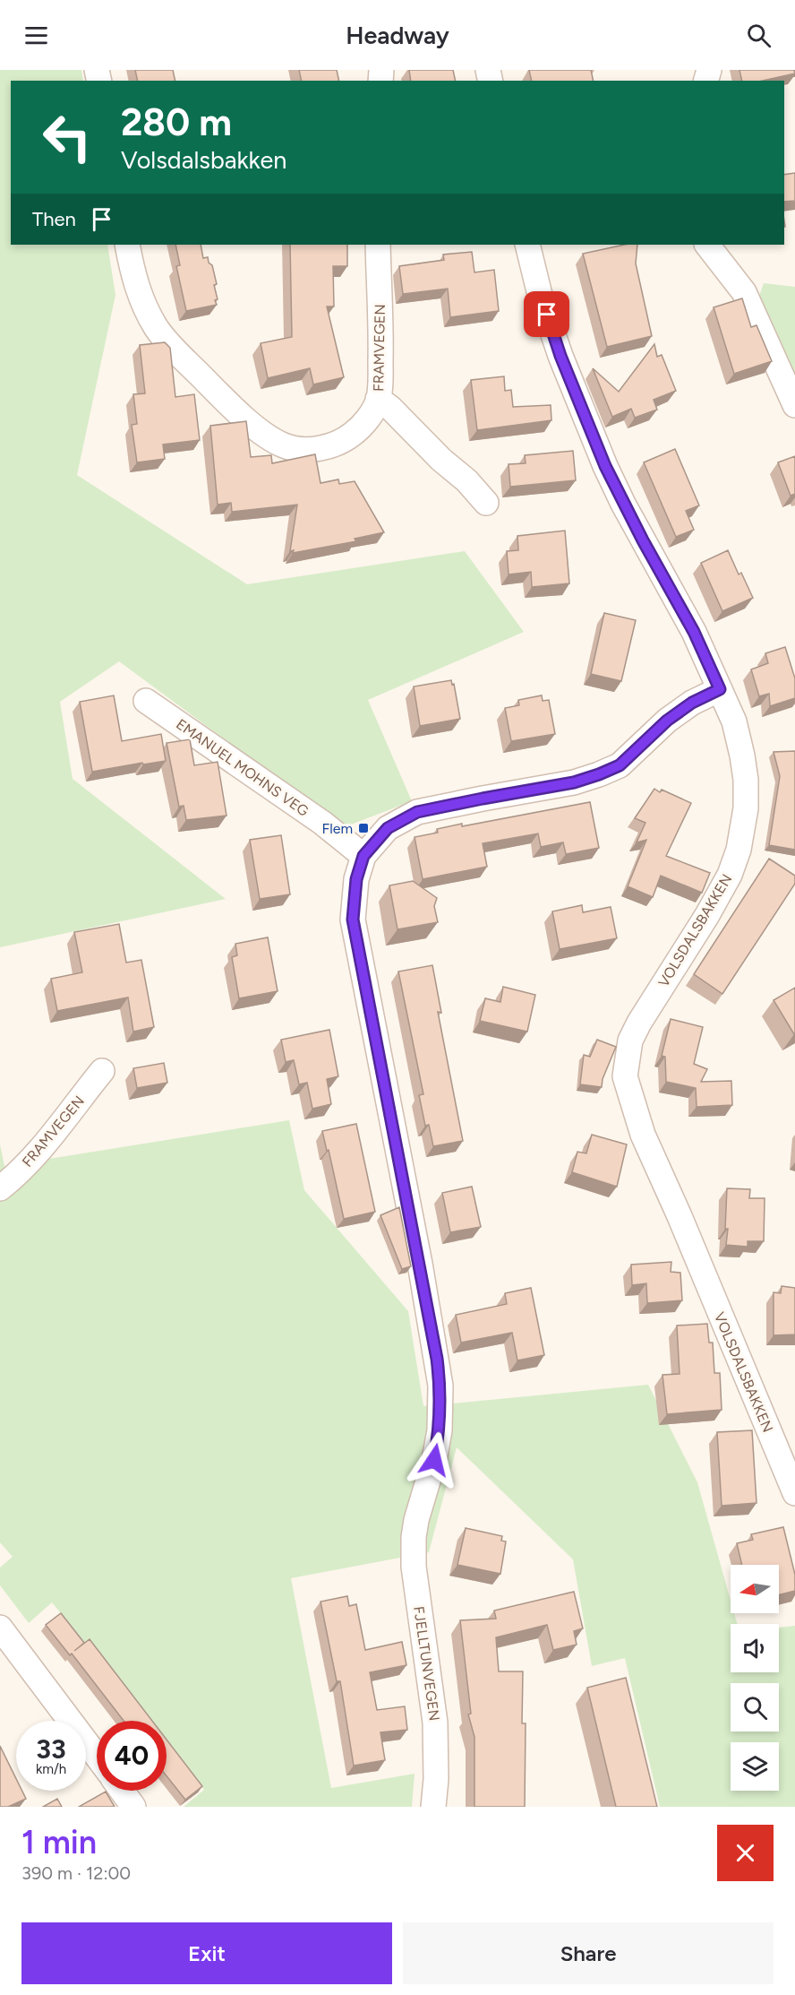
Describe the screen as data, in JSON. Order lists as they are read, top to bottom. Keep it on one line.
{"streets":{"street":["FRAMVEGEN","EMANUEL MOHNS VEG","VOLSDALSBAKKEN","FJELLTUNVEGEN"]},"crossings":[["EMANUEL MOHNS VEG","FJELLTUNVEGEN"]],"places":{"transit":["Flem"]},"north":"left","page":{"header":"Headway","turn":["280 m","Volsdalsbakken"],"then":"Then","speed":"33 km/h","limit":"40","heading":["1 min","390 m · 12:00"],"buttons":["Exit","Share"]}}
